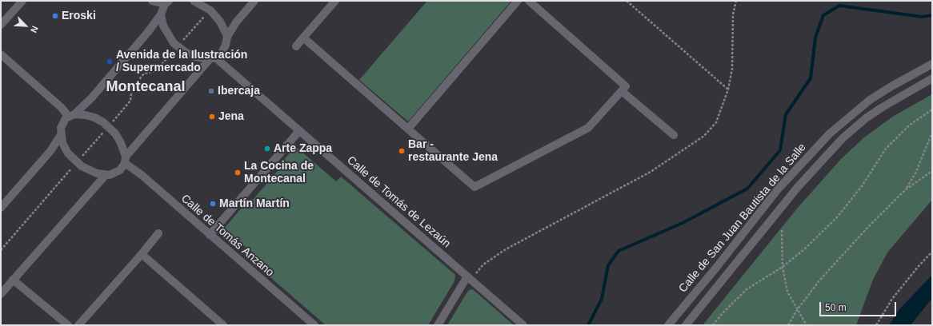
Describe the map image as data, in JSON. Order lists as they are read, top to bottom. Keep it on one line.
{"streets":{"street":["Calle de Tomás de Lezaún","Calle de San Juan Bautista de la Salle","Calle de Tomás Anzano"]},"districts":["Montecanal"],"places":["Eroski","Avenida de la Ilustración / Supermercado","Ibercaja","Jena","Arte Zappa","Bar - restaurante Jena","La Cocina de Montecanal","Martín Martín"],"scale_bar":"50 m","north":"bottom right"}
